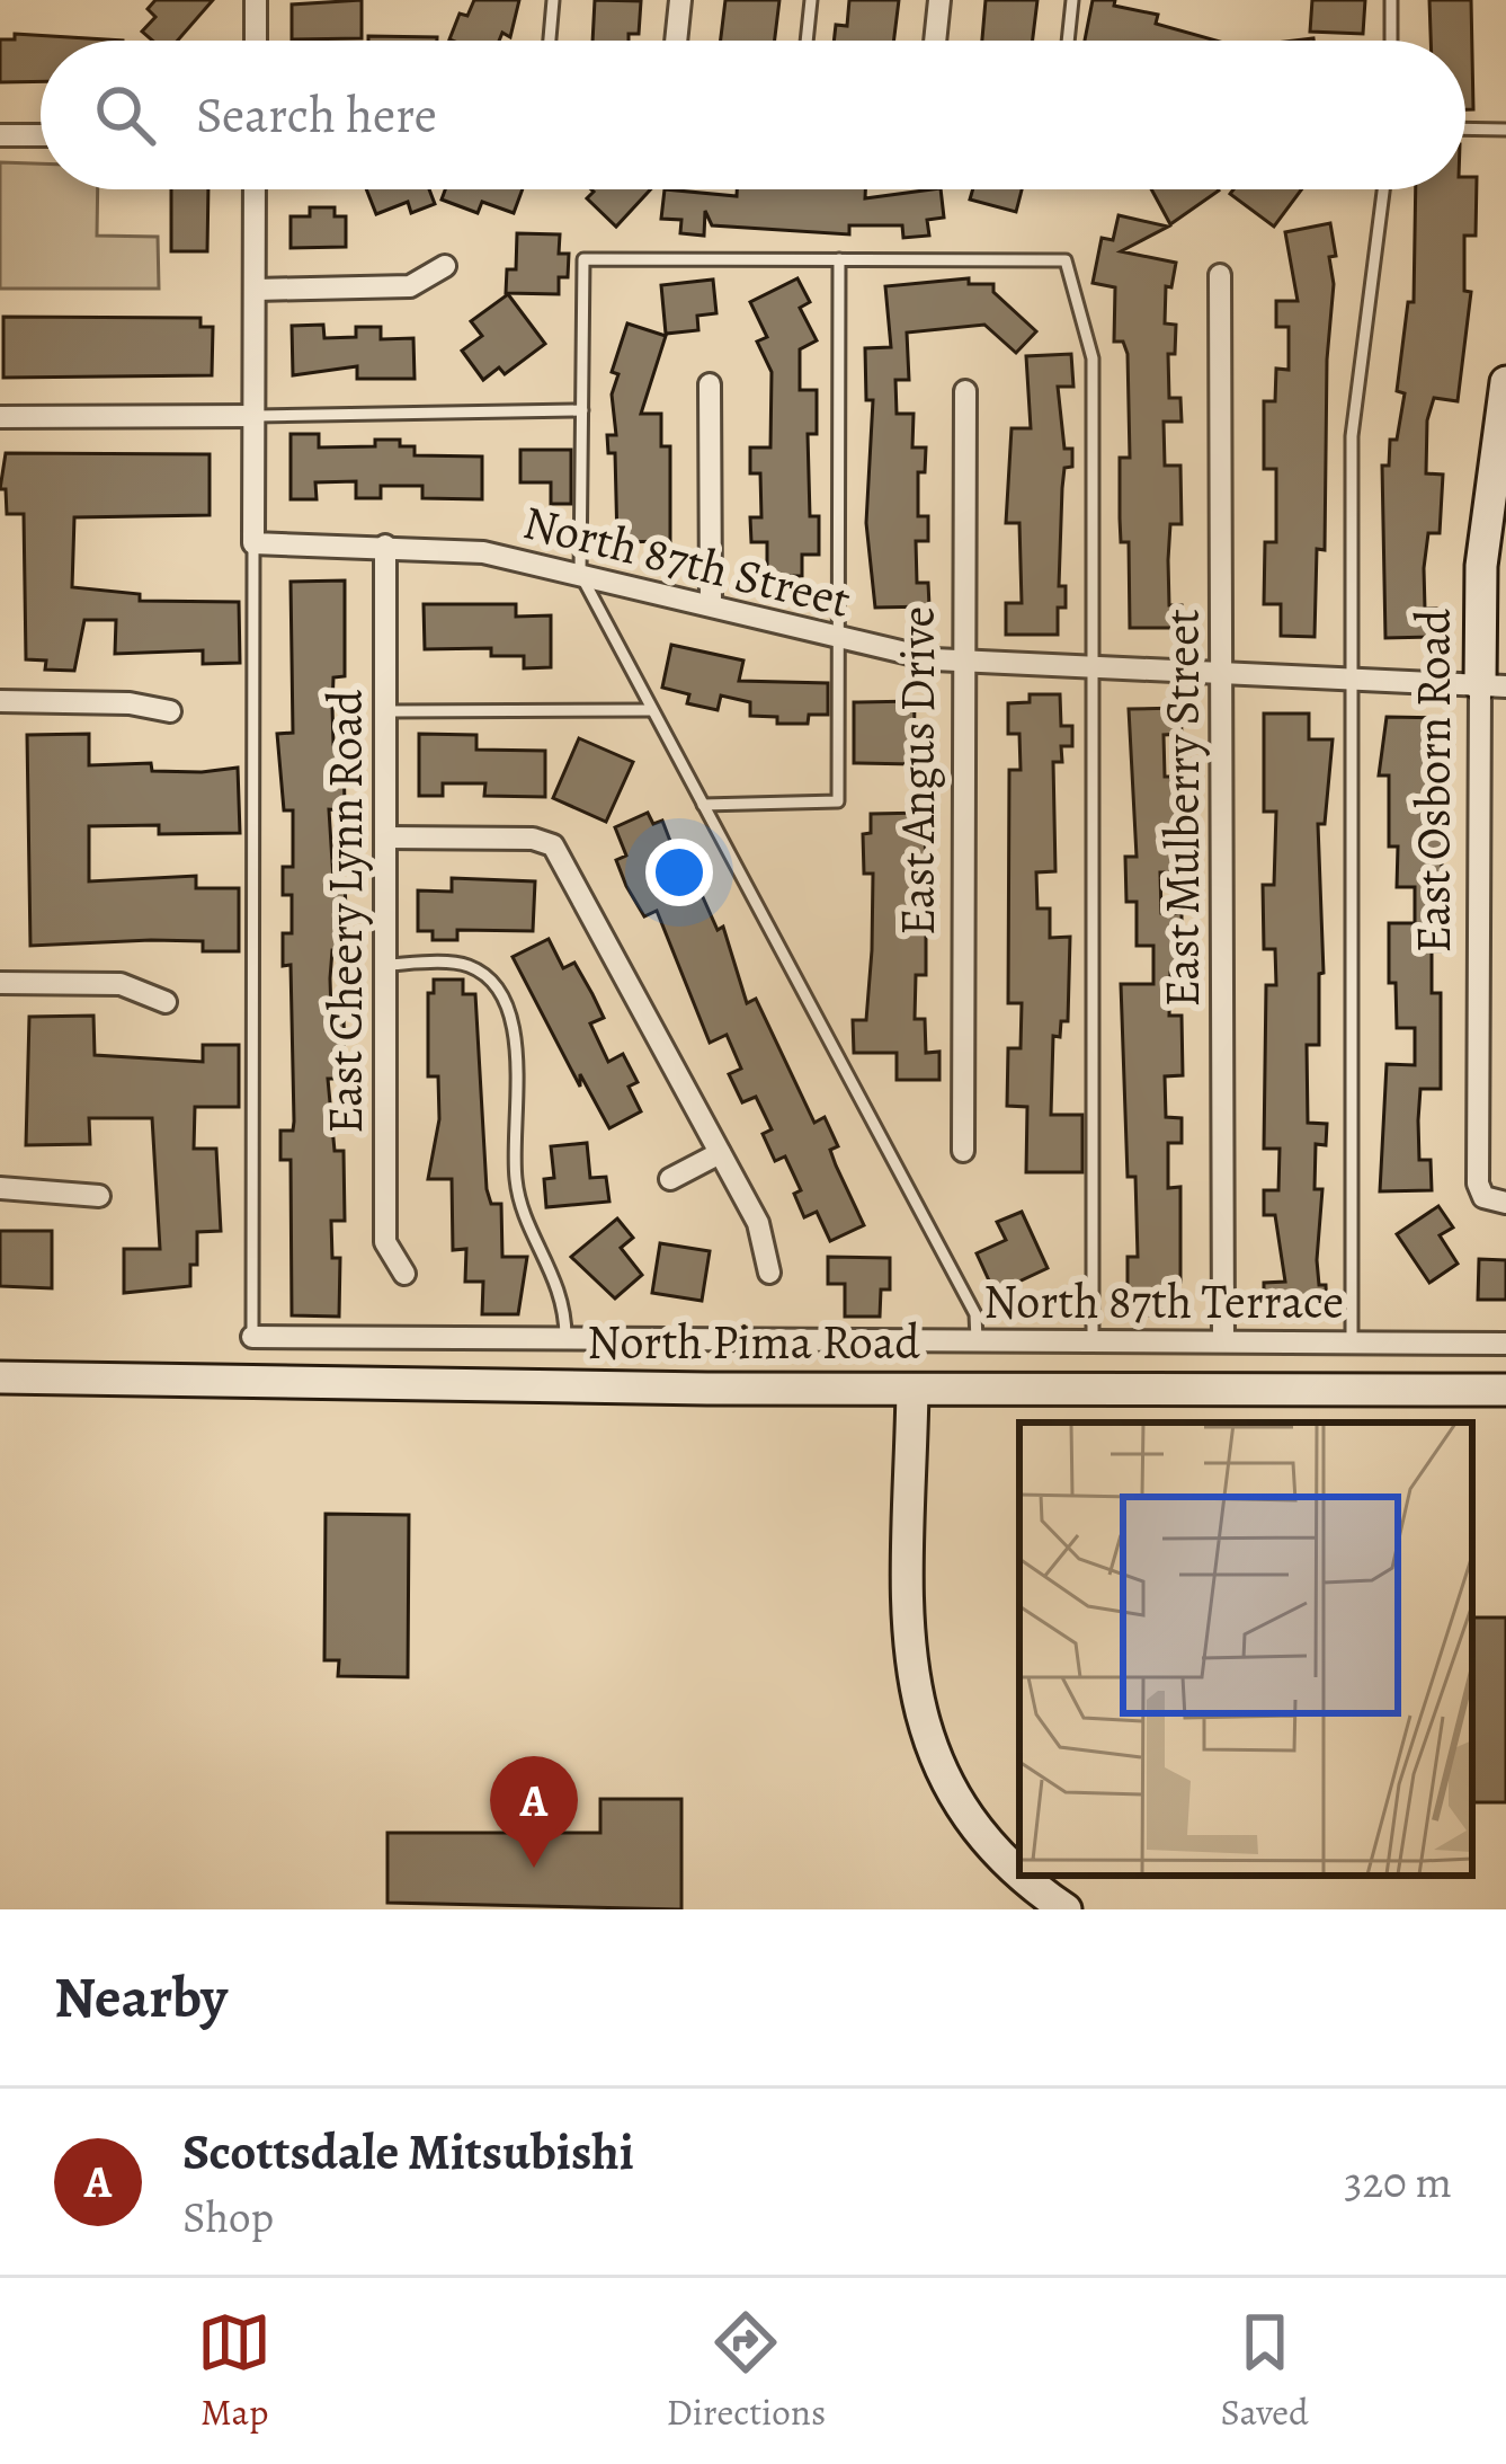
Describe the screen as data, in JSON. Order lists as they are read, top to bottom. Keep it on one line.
{"streets":{"main road":["East Osborn Road","North Pima Road"],"street":["North 87th Street","East Angus Drive","East Mulberry Street","East Cheery Lynn Road","North 87th Terrace"]},"crossings":[["North 87th Street","East Angus Drive"],["North 87th Street","East Osborn Road"],["North 87th Street","East Mulberry Street"],["North 87th Street","East Cheery Lynn Road"],["East Mulberry Street","North 87th Terrace"]],"page":{"search":"Search here","pins":"A","heading":"Nearby","list":[{"mark":"A","name":"Scottsdale Mitsubishi","note":"Shop","value":"320 m"}],"nav":["Map","Directions","Saved"]}}
